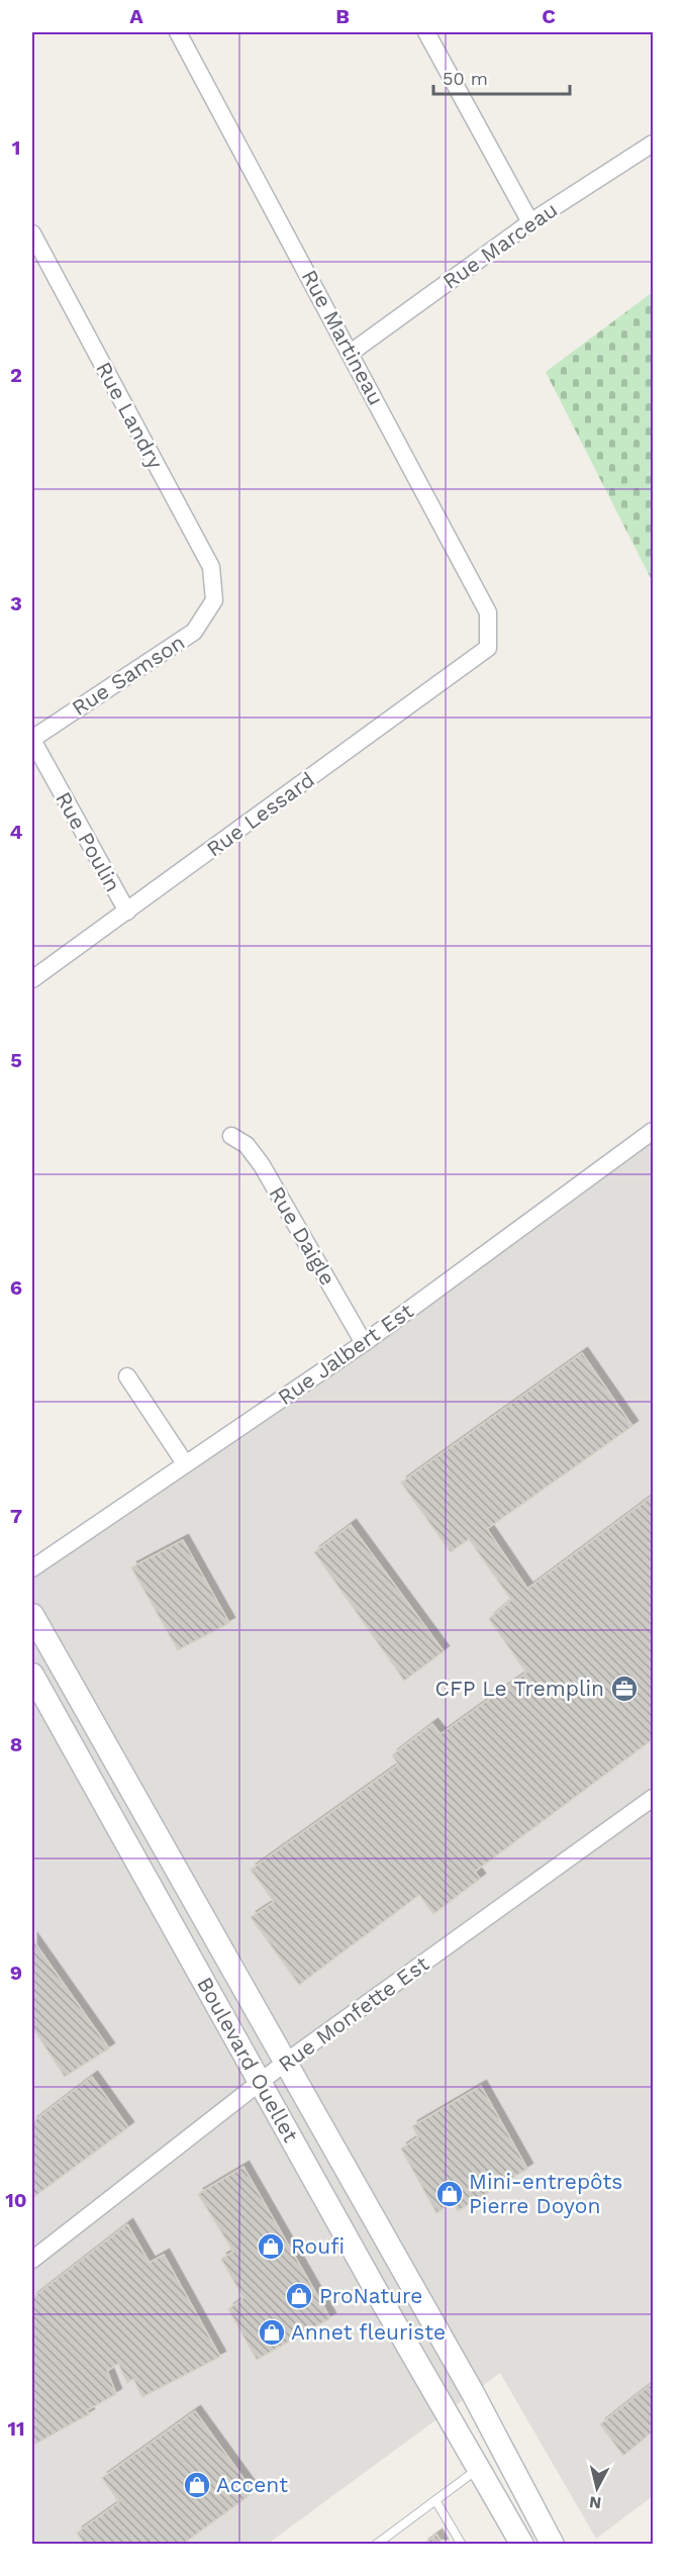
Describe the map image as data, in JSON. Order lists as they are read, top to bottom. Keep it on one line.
{"streets":{"street":["Rue Marceau","Rue Martineau","Rue Landry","Rue Samson","Rue Lessard","Rue Poulin","Rue Daigle","Rue Jalbert Est","Rue Monfette Est","Boulevard Ouellet"]},"crossings":[["Rue Marceau","Rue Martineau"],["Rue Martineau","Rue Lessard"],["Rue Landry","Rue Samson"],["Rue Samson","Rue Poulin"],["Rue Lessard","Rue Poulin"],["Rue Daigle","Rue Jalbert Est"],["Rue Monfette Est","Boulevard Ouellet"]],"places":{"office":["CFP Le Tremplin"],"shop":["Mini-entrepôts Pierre Doyon","Roufi","ProNature","Annet fleuriste","Accent"]},"scale_bar":"50 m","north":"bottom","grid":{"columns":["A","B","C"],"rows":["1","2","3","4","5","6","7","8","9","10","11"]}}
